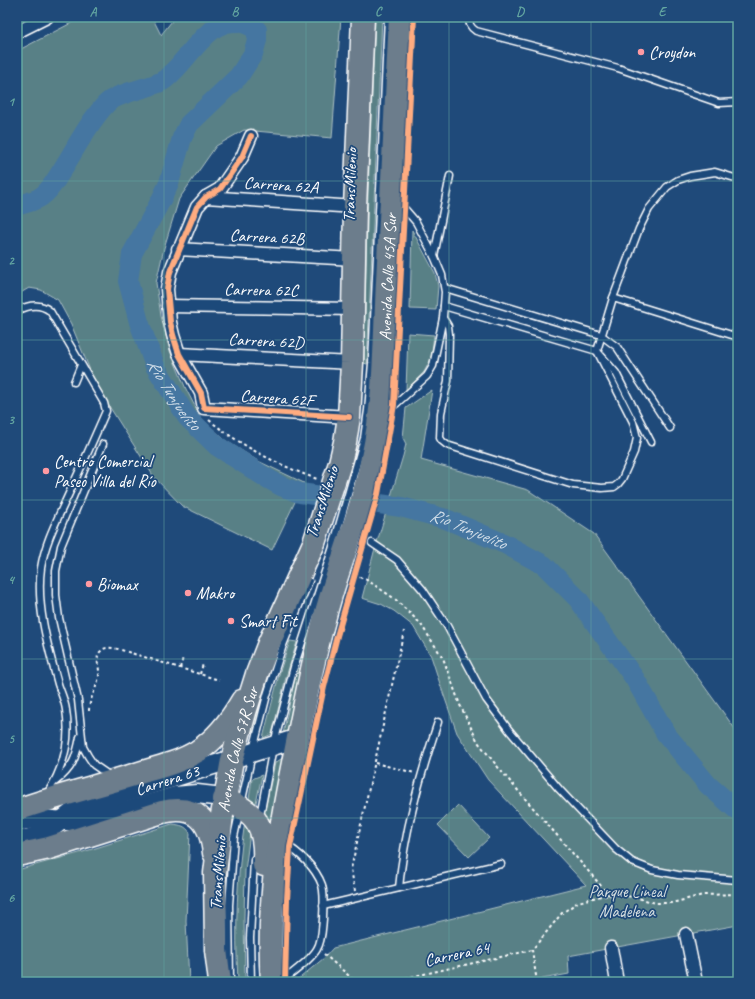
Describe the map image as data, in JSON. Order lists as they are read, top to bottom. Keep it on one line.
{"streets":{"highway":["Avenida Calle 45A Sur","Avenida Calle 57R Sur"],"street":["Carrera 62A","Carrera 62B","Carrera 62C","Carrera 62D","Carrera 62F","Carrera 63"],"lane":["TransMilenio"],"path":["Carrera 64"]},"crossings":[["Carrera 62A","Avenida Calle 45A Sur"],["TransMilenio","Avenida Calle 45A Sur"],["TransMilenio","Avenida Calle 57R Sur"],["TransMilenio","Carrera 63"],["Carrera 62B","Avenida Calle 45A Sur"],["Avenida Calle 45A Sur","Carrera 62C"],["Avenida Calle 45A Sur","Carrera 62D"],["Avenida Calle 45A Sur","Carrera 62F"],["Avenida Calle 45A Sur","Avenida Calle 57R Sur"],["Avenida Calle 57R Sur","Carrera 63"]],"water":["Río Tunjuelito"],"parks":["Parque Lineal Madelena"],"places":["Croydon","Centro Comercial Paseo Villa del Río","Biomax","Makro","Smart Fit"],"grid":{"columns":["A","B","C","D","E"],"rows":["1","2","3","4","5","6"]}}
